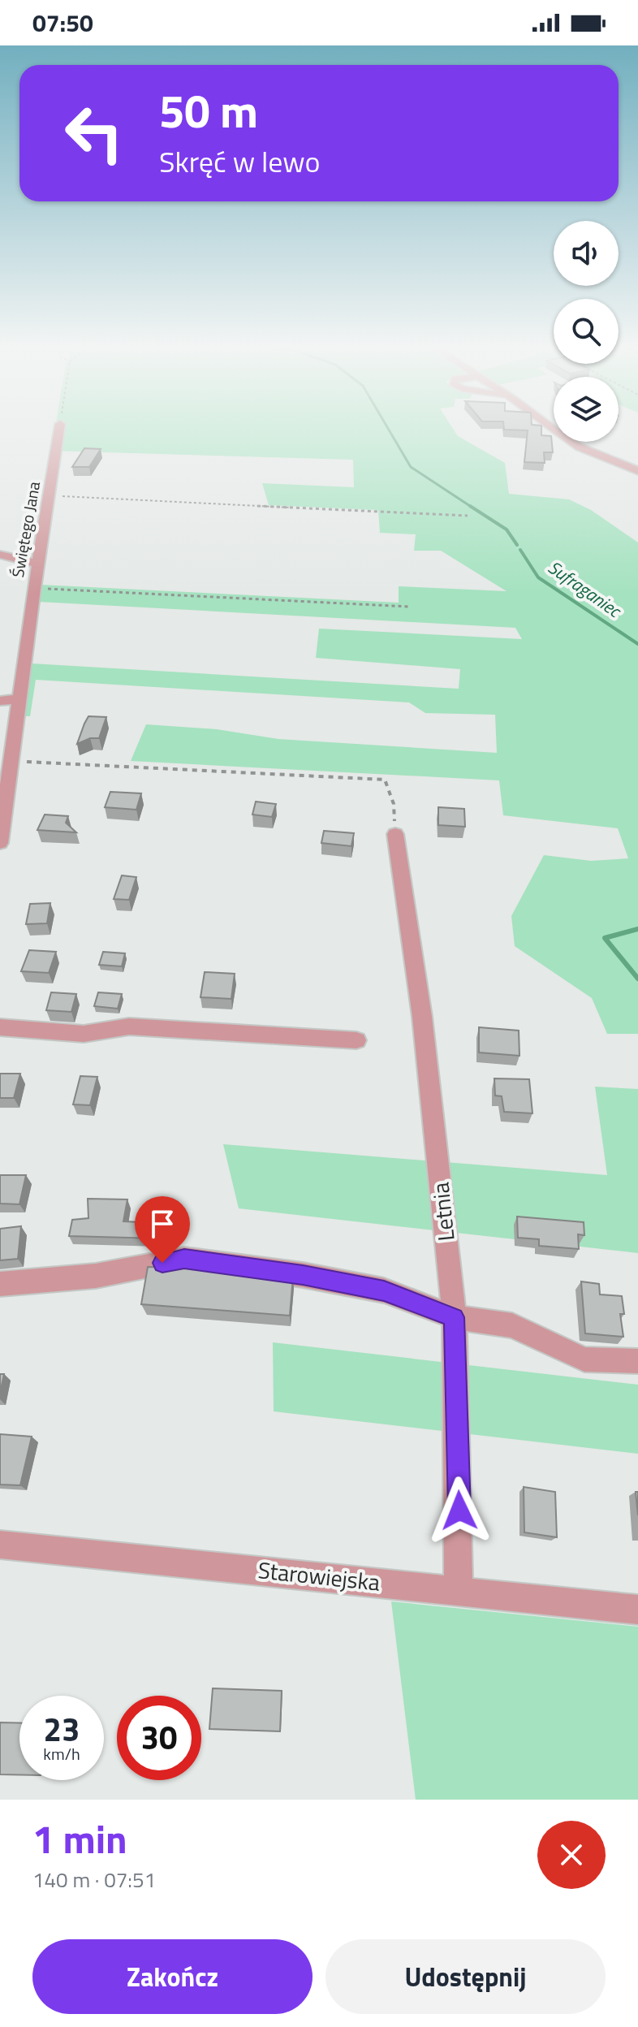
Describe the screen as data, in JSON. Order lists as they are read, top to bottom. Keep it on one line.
{"streets":{"street":["Świętego Jana","Letnia","Starowiejska"]},"crossings":[["Letnia","Starowiejska"]],"water":["Sufraganiec"],"page":{"status":"07:50","turn":["50 m","Skręć w lewo"],"speed":"23 km/h","limit":"30","heading":["1 min","140 m · 07:51"],"buttons":["Zakończ","Udostępnij"]}}
